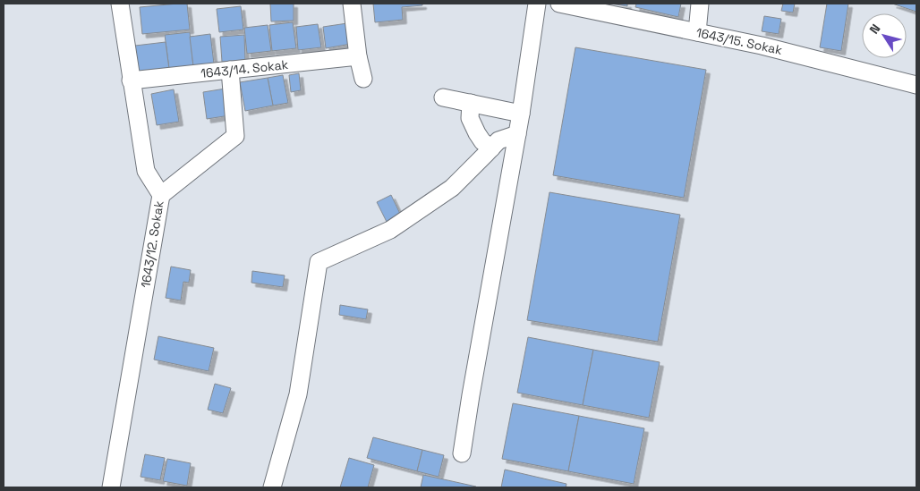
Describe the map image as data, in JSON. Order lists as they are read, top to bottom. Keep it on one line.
{"streets":{"street":["1643/15. Sokak","1643/14. Sokak","1643/12. Sokak"]},"crossings":[["1643/14. Sokak","1643/12. Sokak"]],"north":"top left"}
